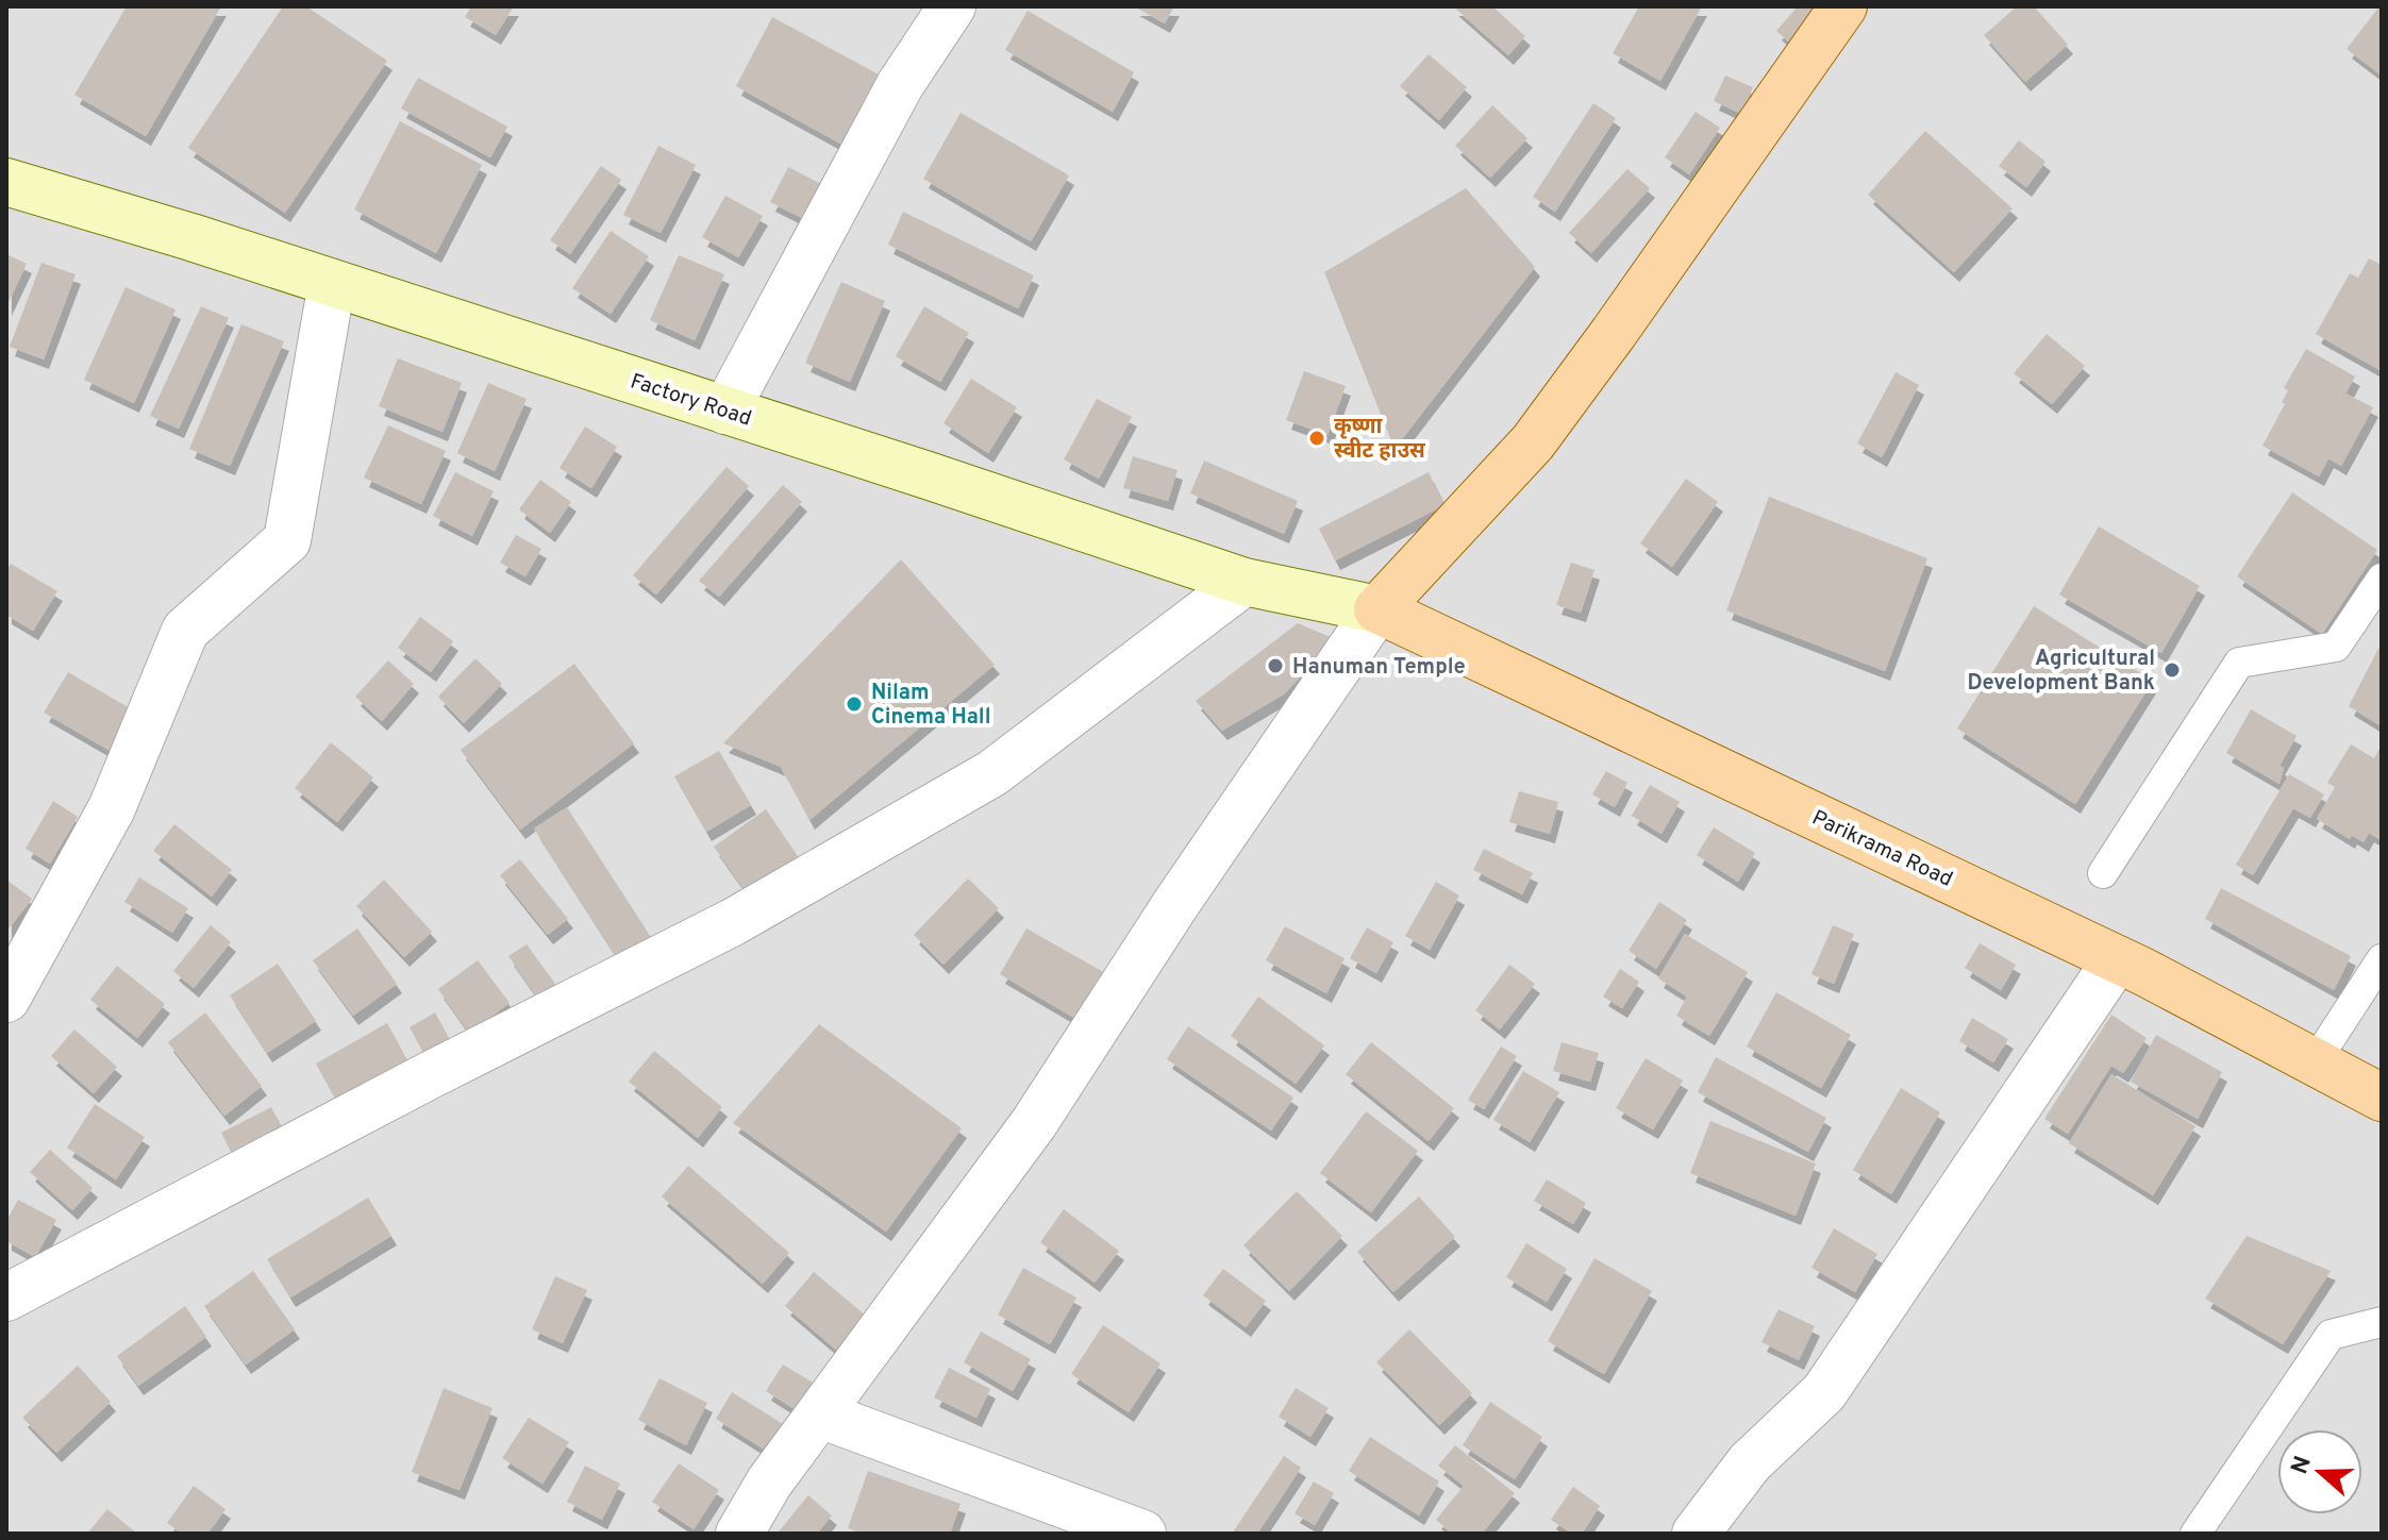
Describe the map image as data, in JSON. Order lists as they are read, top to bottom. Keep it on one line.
{"streets":{"main road":["Factory Road","Parikrama Road"]},"crossings":[["Factory Road","Parikrama Road"]],"places":["कृष्णा स्वीट हाउस","Hanuman Temple","Agricultural Development Bank","Nilam Cinema Hall"],"north":"left"}
